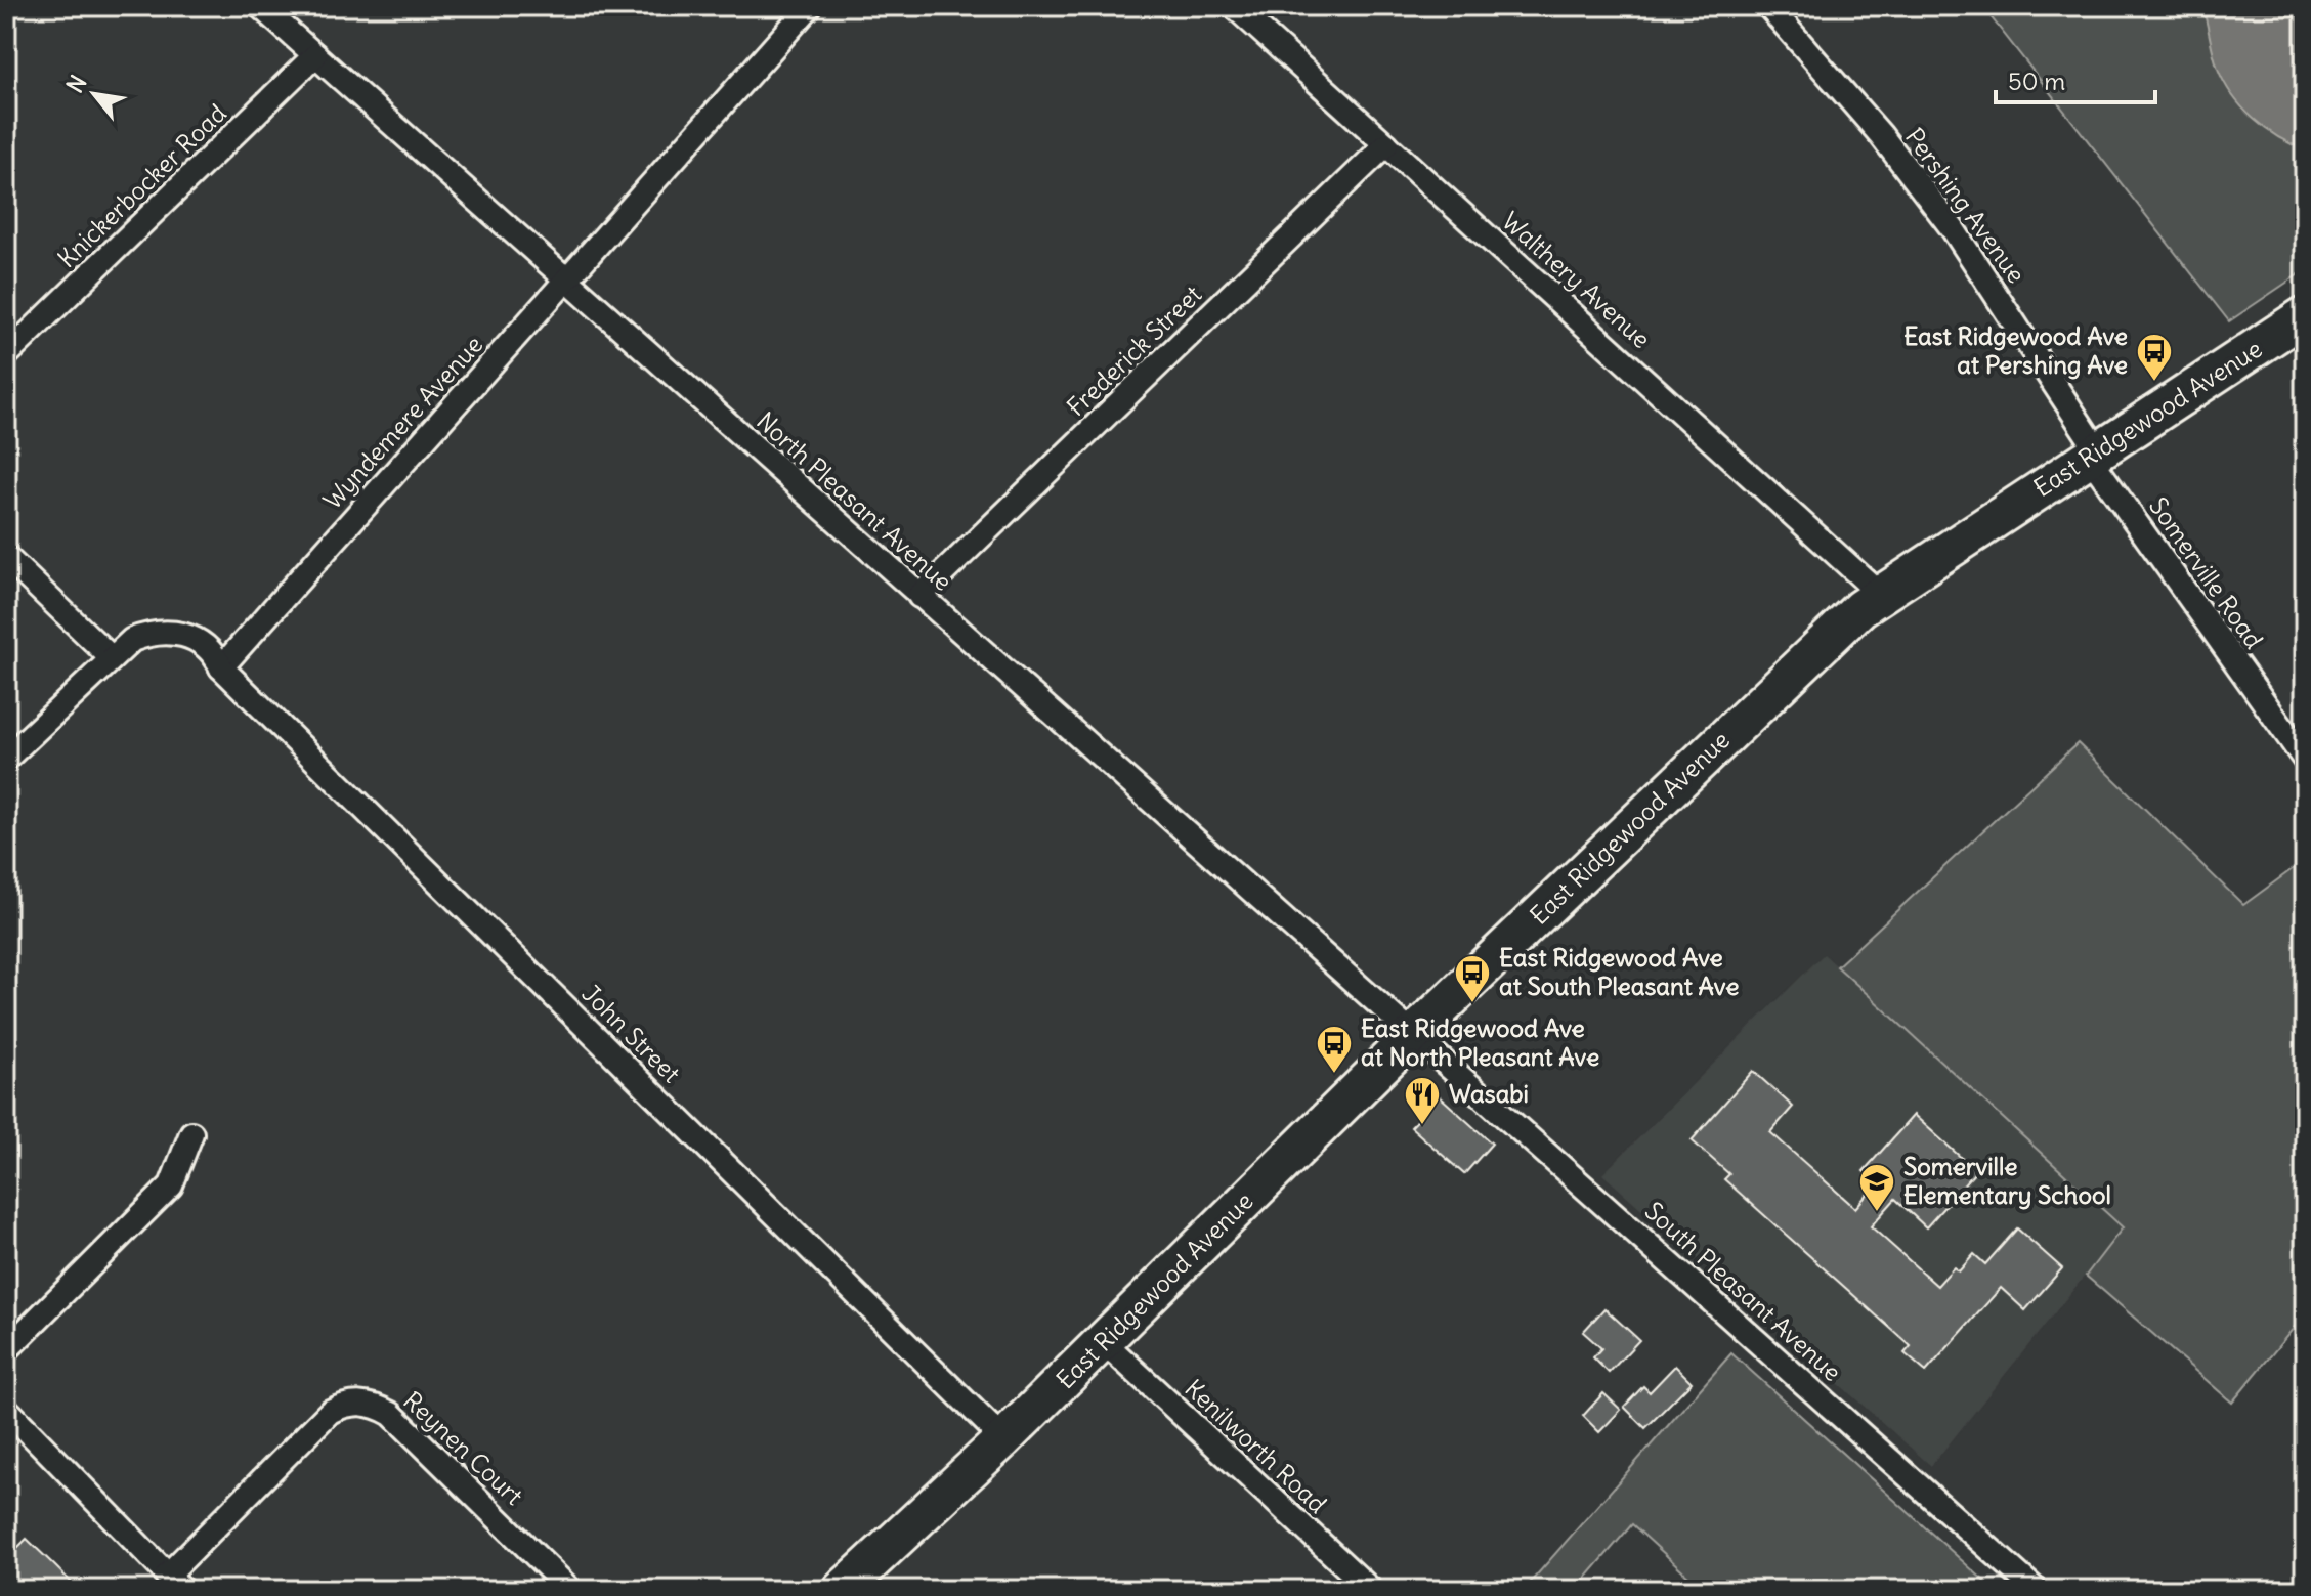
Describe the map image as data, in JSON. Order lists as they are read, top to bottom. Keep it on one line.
{"streets":{"main road":["East Ridgewood Avenue"],"street":["Knickerbocker Road","Pershing Avenue","Walthery Avenue","Frederick Street","Wyndemere Avenue","North Pleasant Avenue","Somerville Road","John Street","South Pleasant Avenue","Kenilworth Road","Reynen Court"]},"crossings":[["Knickerbocker Road","North Pleasant Avenue"],["Pershing Avenue","East Ridgewood Avenue"],["Pershing Avenue","Somerville Road"],["Walthery Avenue","Frederick Street"],["Walthery Avenue","East Ridgewood Avenue"],["Frederick Street","North Pleasant Avenue"],["East Ridgewood Avenue","North Pleasant Avenue"],["East Ridgewood Avenue","Somerville Road"],["East Ridgewood Avenue","John Street"],["East Ridgewood Avenue","South Pleasant Avenue"],["East Ridgewood Avenue","Kenilworth Road"],["Wyndemere Avenue","North Pleasant Avenue"],["Wyndemere Avenue","John Street"],["North Pleasant Avenue","South Pleasant Avenue"]],"places":{"bus stop":["East Ridgewood Ave at Pershing Ave","East Ridgewood Ave at South Pleasant Ave","East Ridgewood Ave at North Pleasant Ave"],"restaurant":["Wasabi"],"school or university":["Somerville Elementary School"]},"scale_bar":"50 m","north":"top left"}
